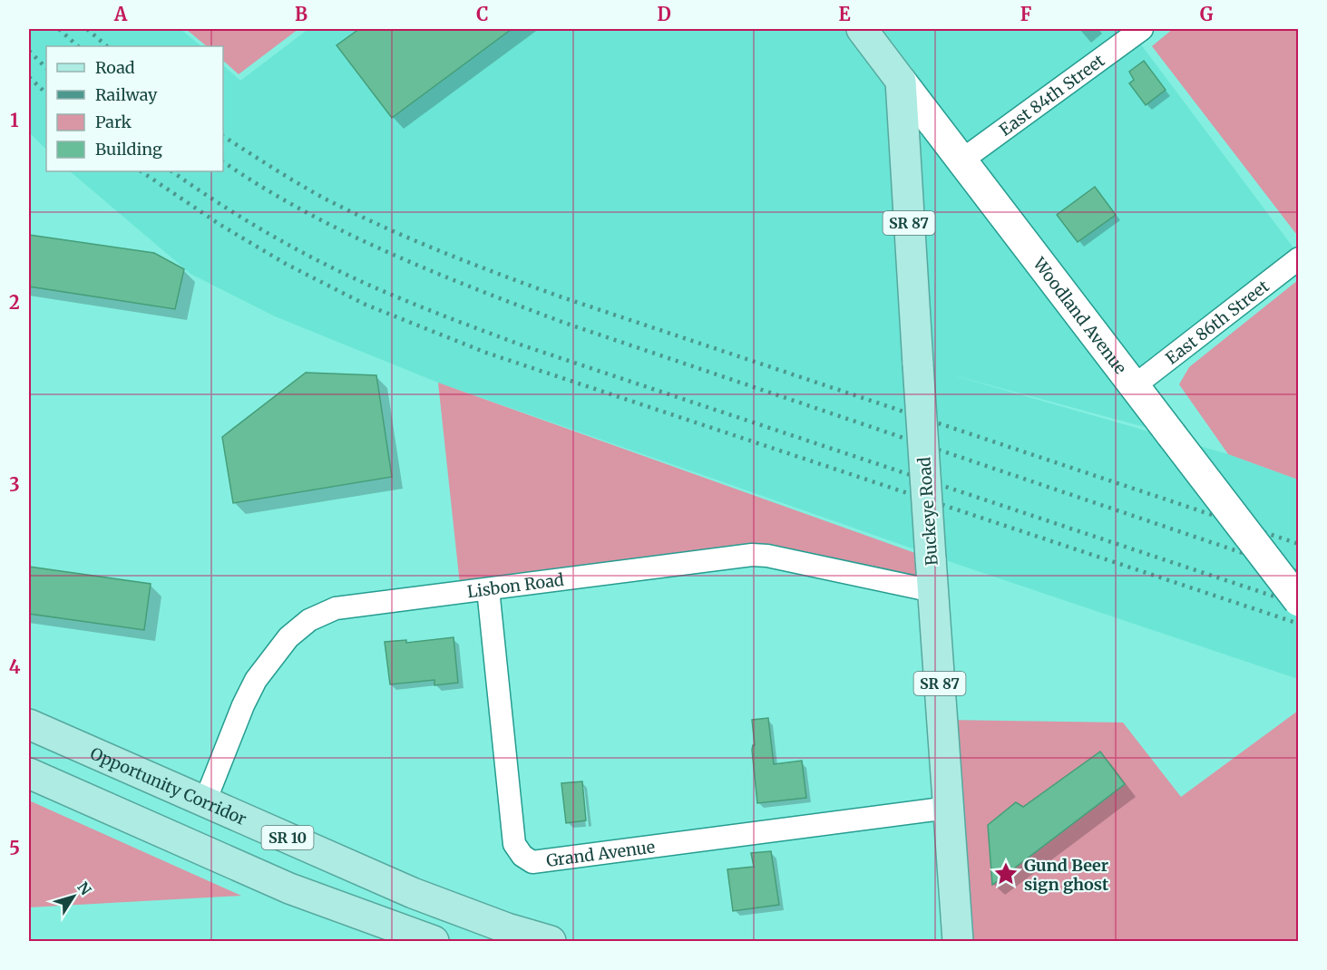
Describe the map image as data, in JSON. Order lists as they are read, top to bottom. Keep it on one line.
{"streets":{"main road":["SR 87","Woodland Avenue","Buckeye Road","Opportunity Corridor","SR 10"],"street":["East 84th Street","East 86th Street","Lisbon Road","Grand Avenue"]},"crossings":[["East 84th Street","Woodland Avenue"],["Woodland Avenue","East 86th Street"],["Woodland Avenue","Buckeye Road"],["Buckeye Road","Lisbon Road"],["Buckeye Road","Grand Avenue"],["Lisbon Road","Opportunity Corridor"],["Lisbon Road","Grand Avenue"]],"places":{"place":["Gund Beer sign ghost"]},"legend":["Road","Railway","Park","Building"],"north":"top right","grid":{"columns":["A","B","C","D","E","F","G"],"rows":["1","2","3","4","5"]}}
